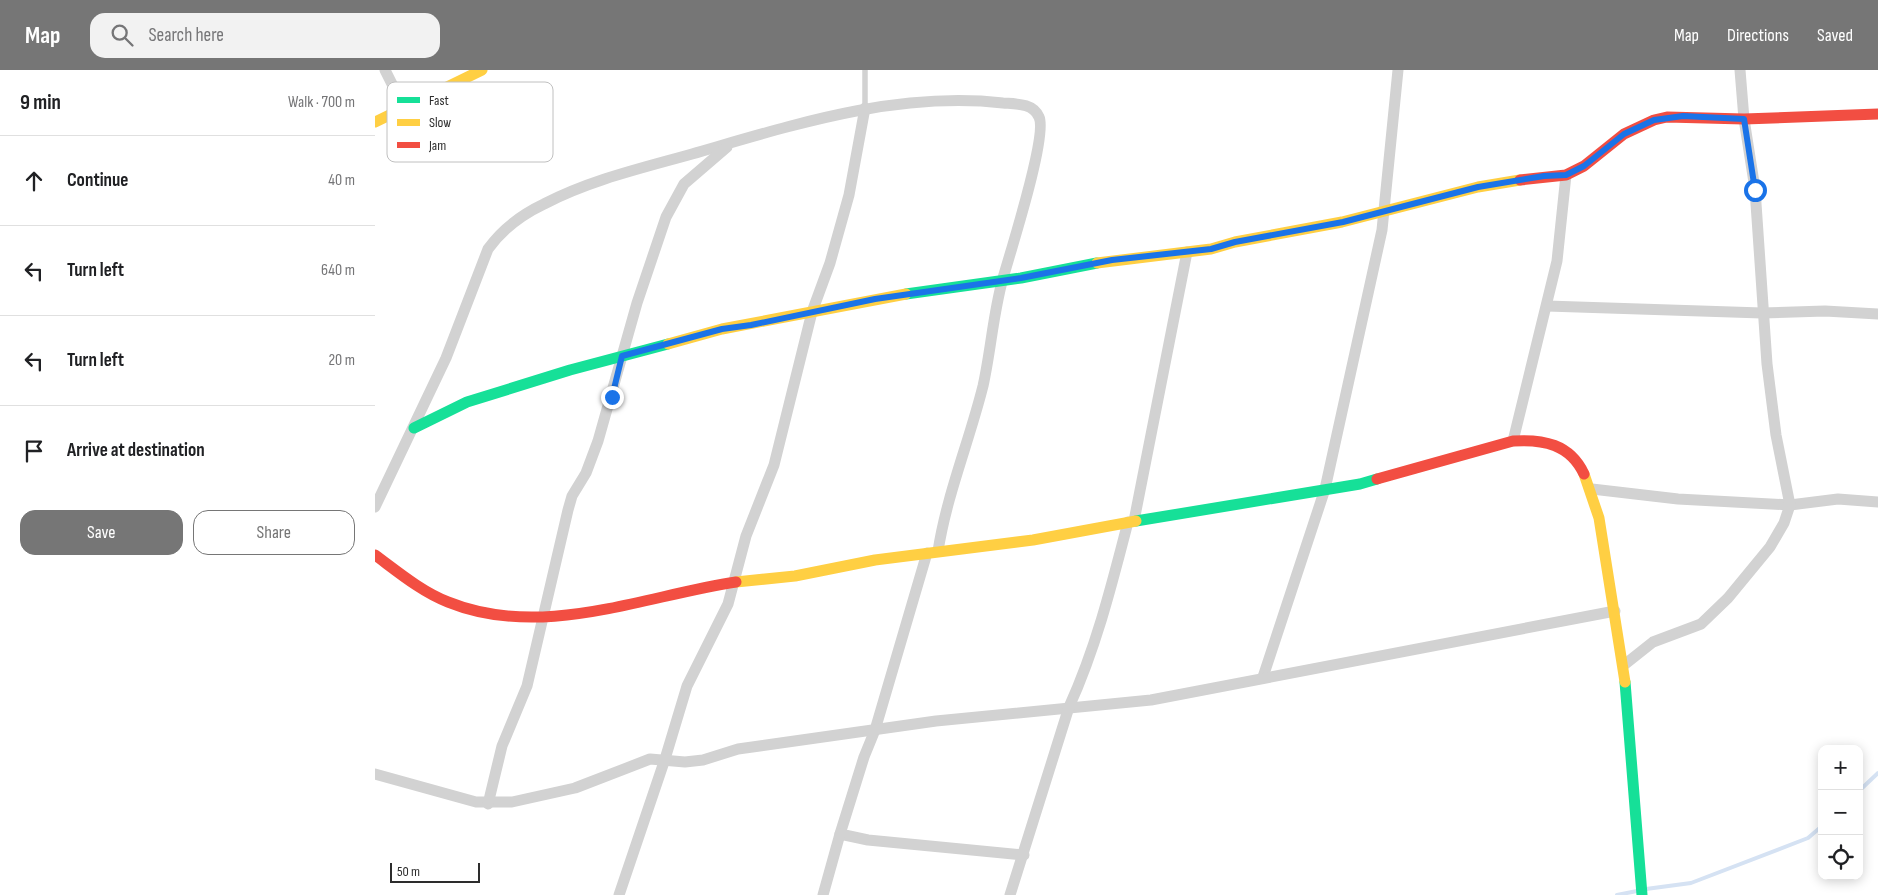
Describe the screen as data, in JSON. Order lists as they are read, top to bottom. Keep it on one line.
{"legend":["Fast","Slow","Jam"],"scale_bar":"50 m","page":{"header":"Map","search":"Search here","nav":["Map","Directions","Saved"],"heading":["9 min","Walk · 700 m"],"list":[["Continue","40 m"],["Turn left","640 m"],["Turn left","20 m"],"Arrive at destination"],"buttons":["Save","Share"],"map_buttons":["+","−"],"scale":"50 m"}}
